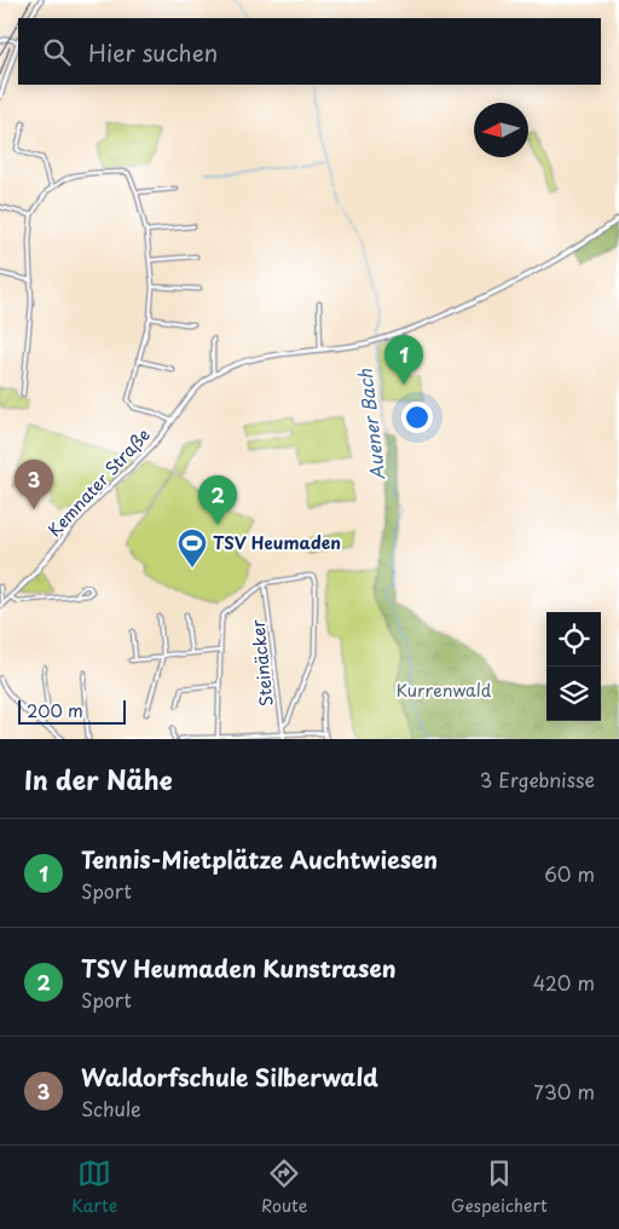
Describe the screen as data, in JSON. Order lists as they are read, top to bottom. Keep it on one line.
{"streets":{"street":["Kemnater Straße","Steinäcker"]},"water":["Auener Bach"],"parks":["Kurrenwald"],"places":{"sports":["TSV Heumaden"]},"scale_bar":"200 m","north":"left","page":{"search":"Hier suchen","pins":["1","3","2"],"scale":"200 m","heading":["In der Nähe","3 Ergebnisse"],"list":[{"mark":"1","name":"Tennis-Mietplätze Auchtwiesen","note":"Sport","value":"60 m"},{"mark":"2","name":"TSV Heumaden Kunstrasen","note":"Sport","value":"420 m"},{"mark":"3","name":"Waldorfschule Silberwald","note":"Schule","value":"730 m"}],"nav":["Karte","Route","Gespeichert"]}}
